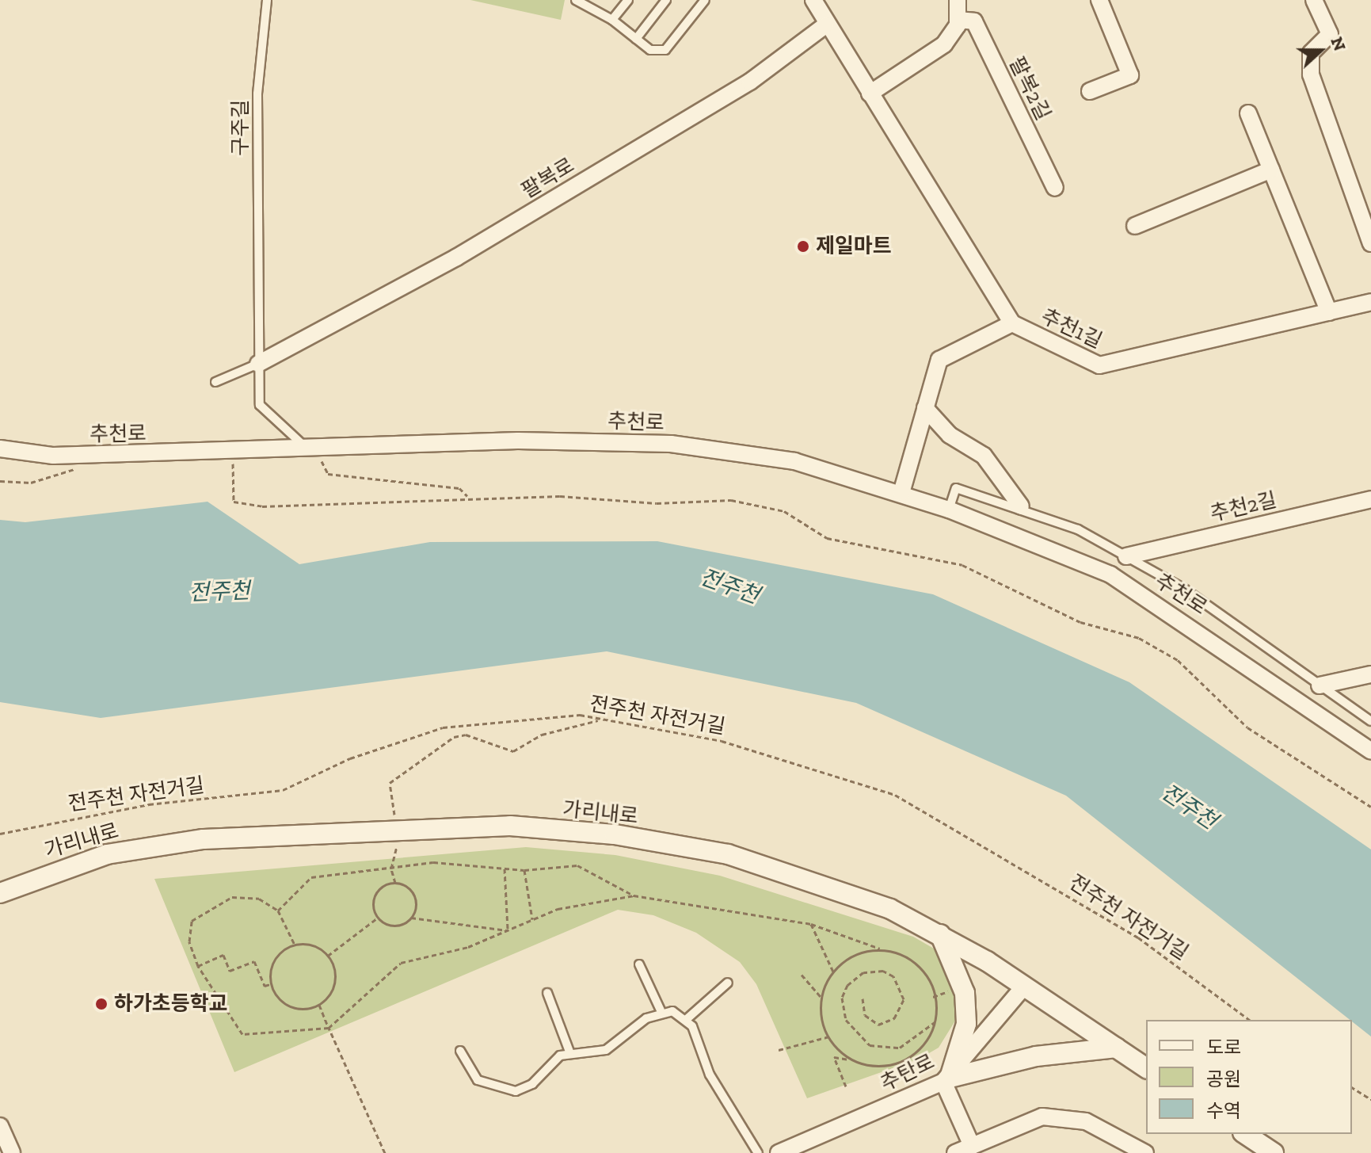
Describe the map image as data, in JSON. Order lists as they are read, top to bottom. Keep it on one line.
{"streets":{"street":["팔복2길","팔복로","추천1길","추천로","추천2길","가리내로","추탄로"],"lane":["구주길"],"path":["전주천 자전거길"]},"crossings":[["구주길","추천로"],["팔복로","추천로"],["추천1길","추천로"],["추천로","추천2길"],["가리내로","추탄로"]],"water":["전주천"],"places":["제일마트","하가초등학교"],"legend":["도로","공원","수역"],"north":"right"}
